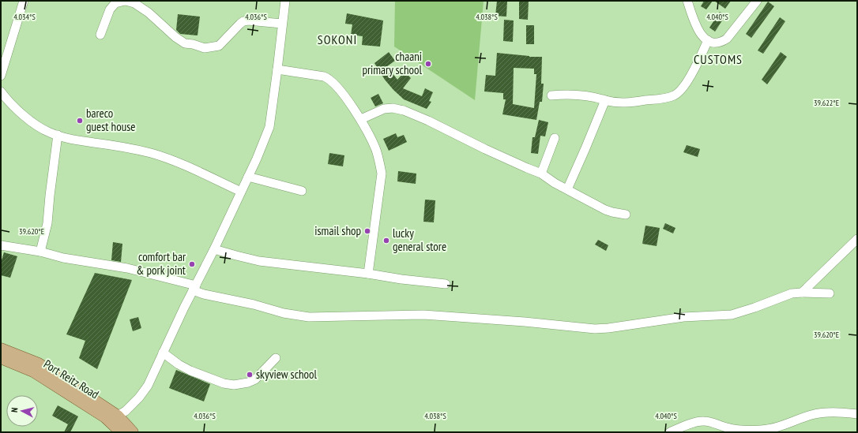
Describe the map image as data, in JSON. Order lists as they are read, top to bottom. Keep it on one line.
{"streets":{"main road":["Port Reitz Road"]},"districts":["SOKONI","CUSTOMS"],"places":["chaani primary school","bareco guest house","ismail shop","lucky general store","comfort bar & pork joint","skyview school"],"north":"left","coordinates":["4.034°S","4.036°S","4.038°S","4.040°S","39.622°E","39.620°E"]}
